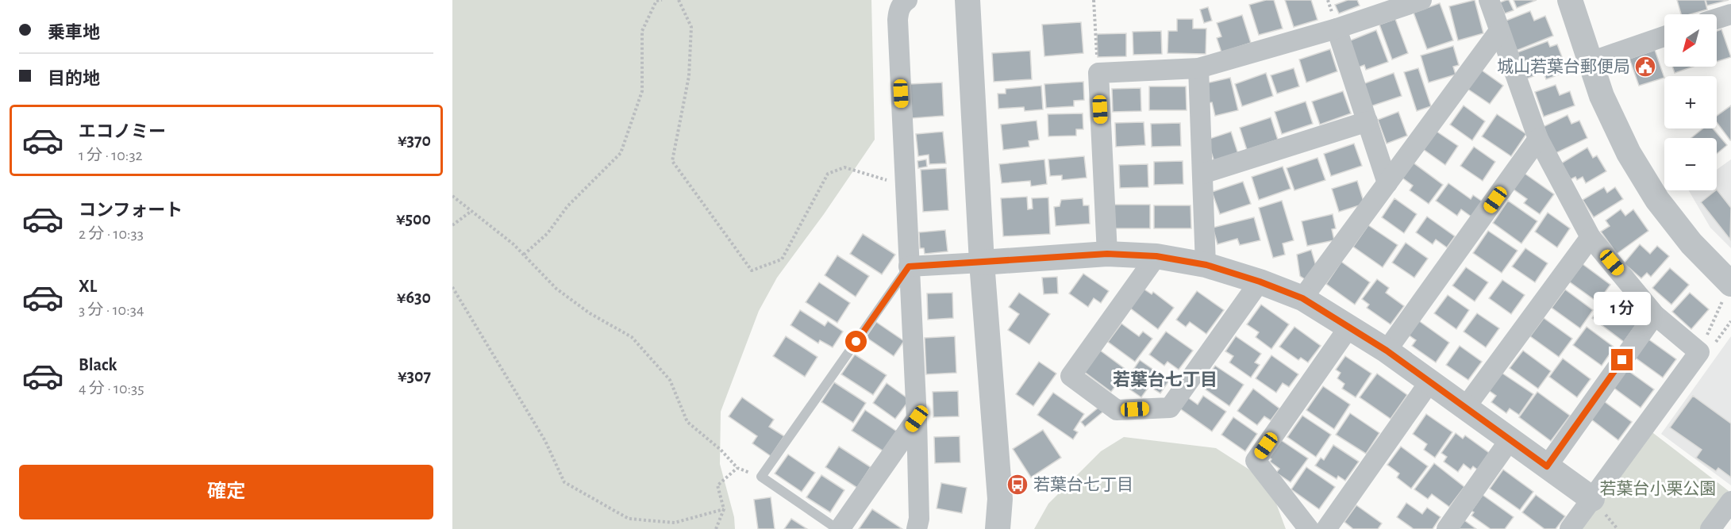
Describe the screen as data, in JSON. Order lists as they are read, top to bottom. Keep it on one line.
{"districts":["若葉台七丁目"],"parks":["若葉台小栗公園"],"places":{"public building":["城山若葉台郵便局"],"bus stop":["若葉台七丁目"]},"north":"bottom left","page":{"banner":["乗車地","目的地"],"map_buttons":["+","−"],"list":[{"name":"エコノミー","note":"1 分 · 10:32","value":"¥370"},{"name":"コンフォート","note":"2 分 · 10:33","value":"¥500"},{"name":"XL","note":"3 分 · 10:34","value":"¥630"},{"name":"Black","note":"4 分 · 10:35","value":"¥307"}],"bubble":"1 分","buttons":"確定"}}
